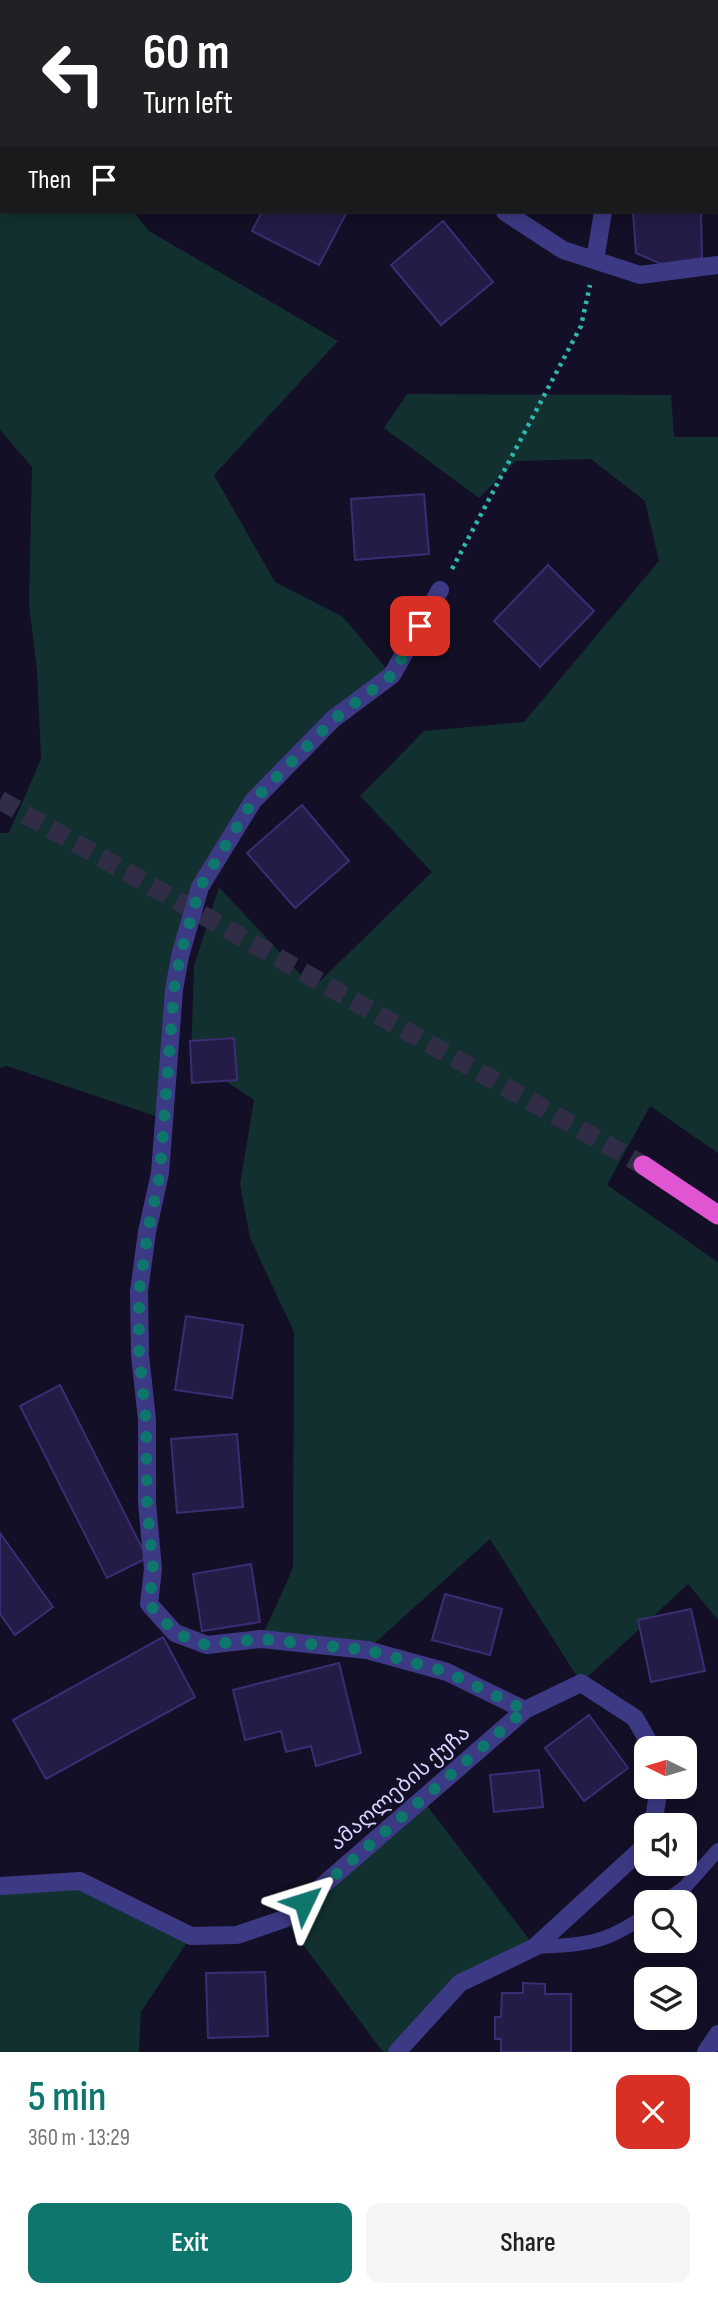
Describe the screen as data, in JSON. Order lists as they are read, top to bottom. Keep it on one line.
{"streets":{"street":["ამაღლების ქუჩა"]},"north":"left","page":{"turn":["60 m","Turn left"],"then":"Then","heading":["5 min","360 m · 13:29"],"buttons":["Exit","Share"]}}
